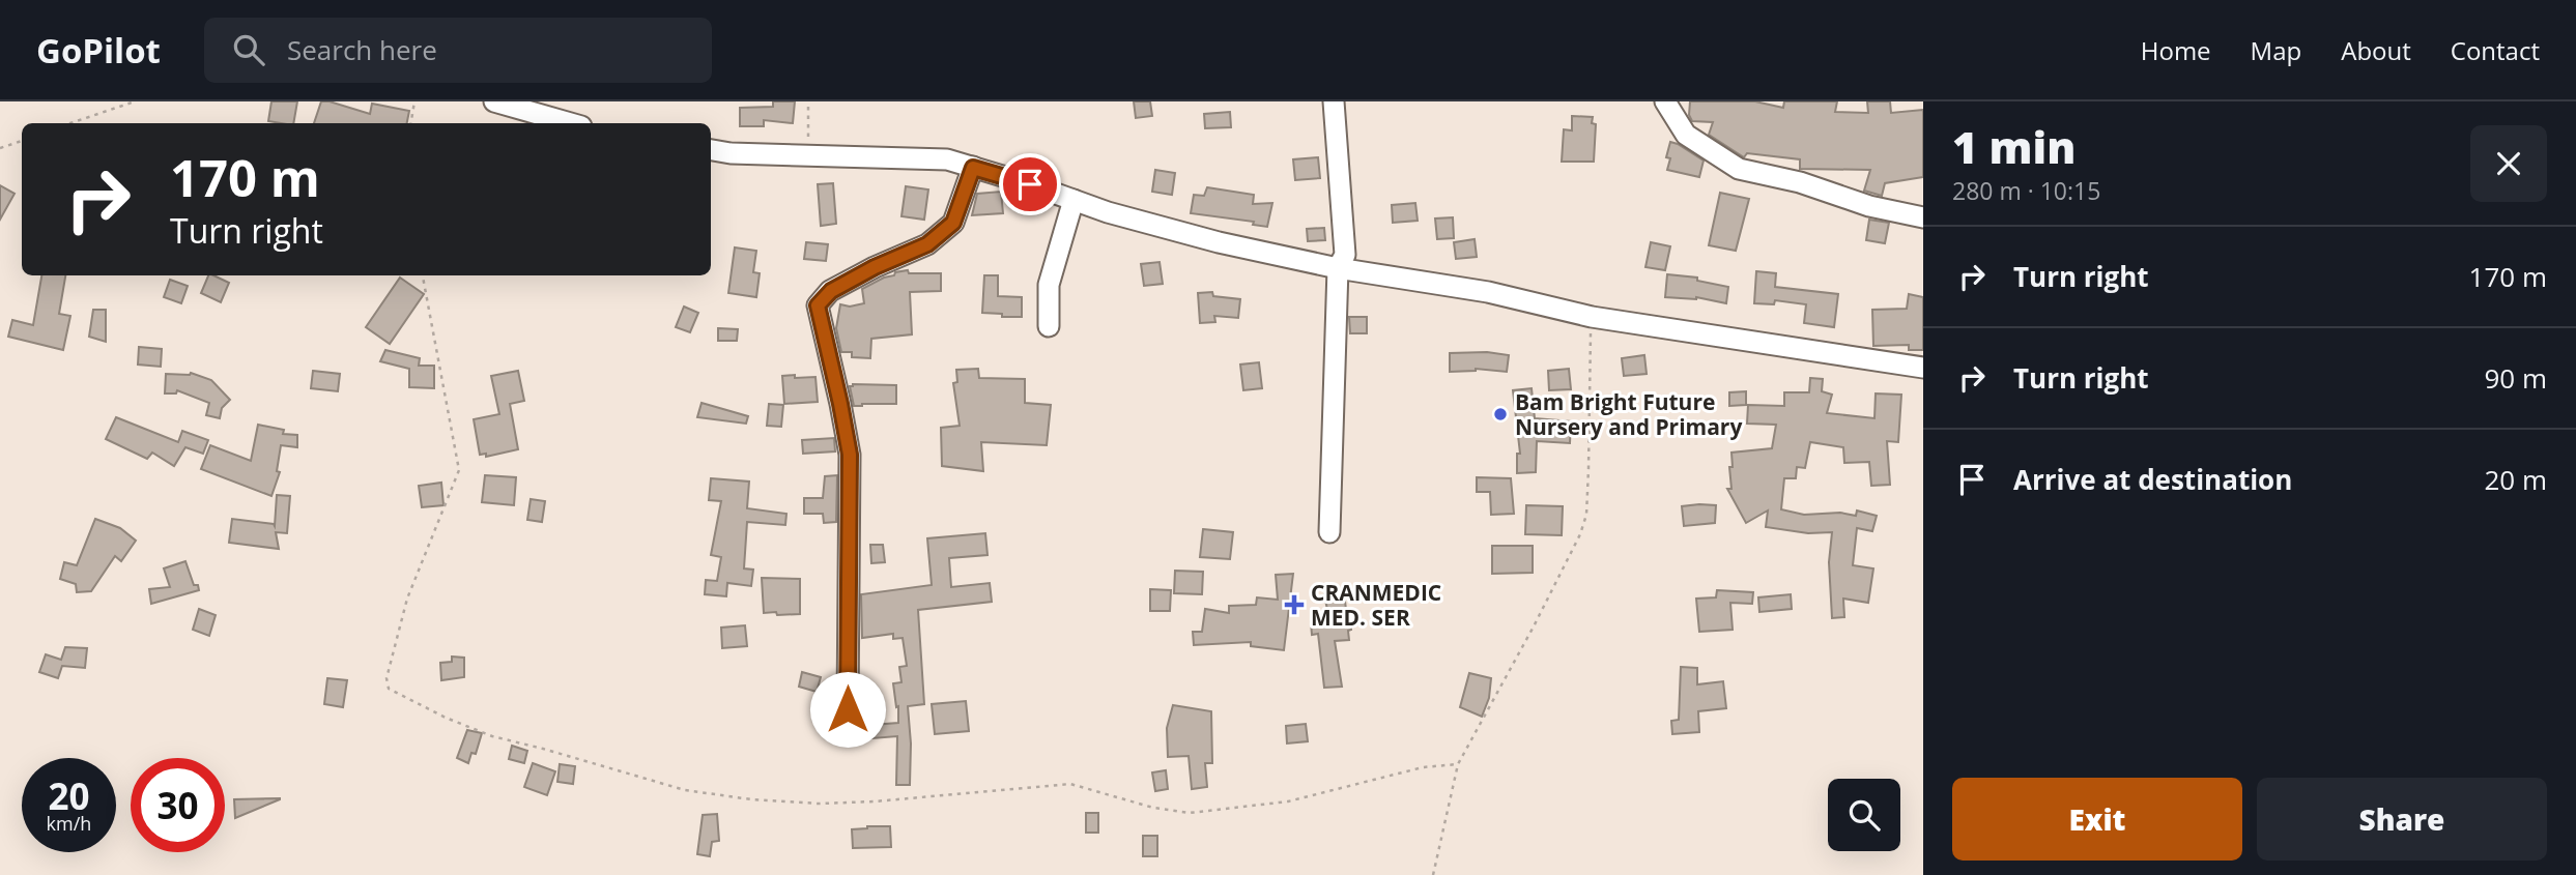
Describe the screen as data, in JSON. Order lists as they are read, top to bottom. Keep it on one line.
{"places":{"other":["Bam Bright Future Nursery and Primary"],"health":["CRANMEDIC MED. SER"]},"page":{"header":"GoPilot","search":"Search here","nav":["Home","Map","About","Contact"],"heading":["1 min","280 m · 10:15"],"turn":["170 m","Turn right"],"list":[{"name":"Turn right","value":"170 m"},{"name":"Turn right","value":"90 m"},{"name":"Arrive at destination","value":"20 m"}],"speed":"20 km/h","limit":"30","buttons":["Exit","Share"]}}
